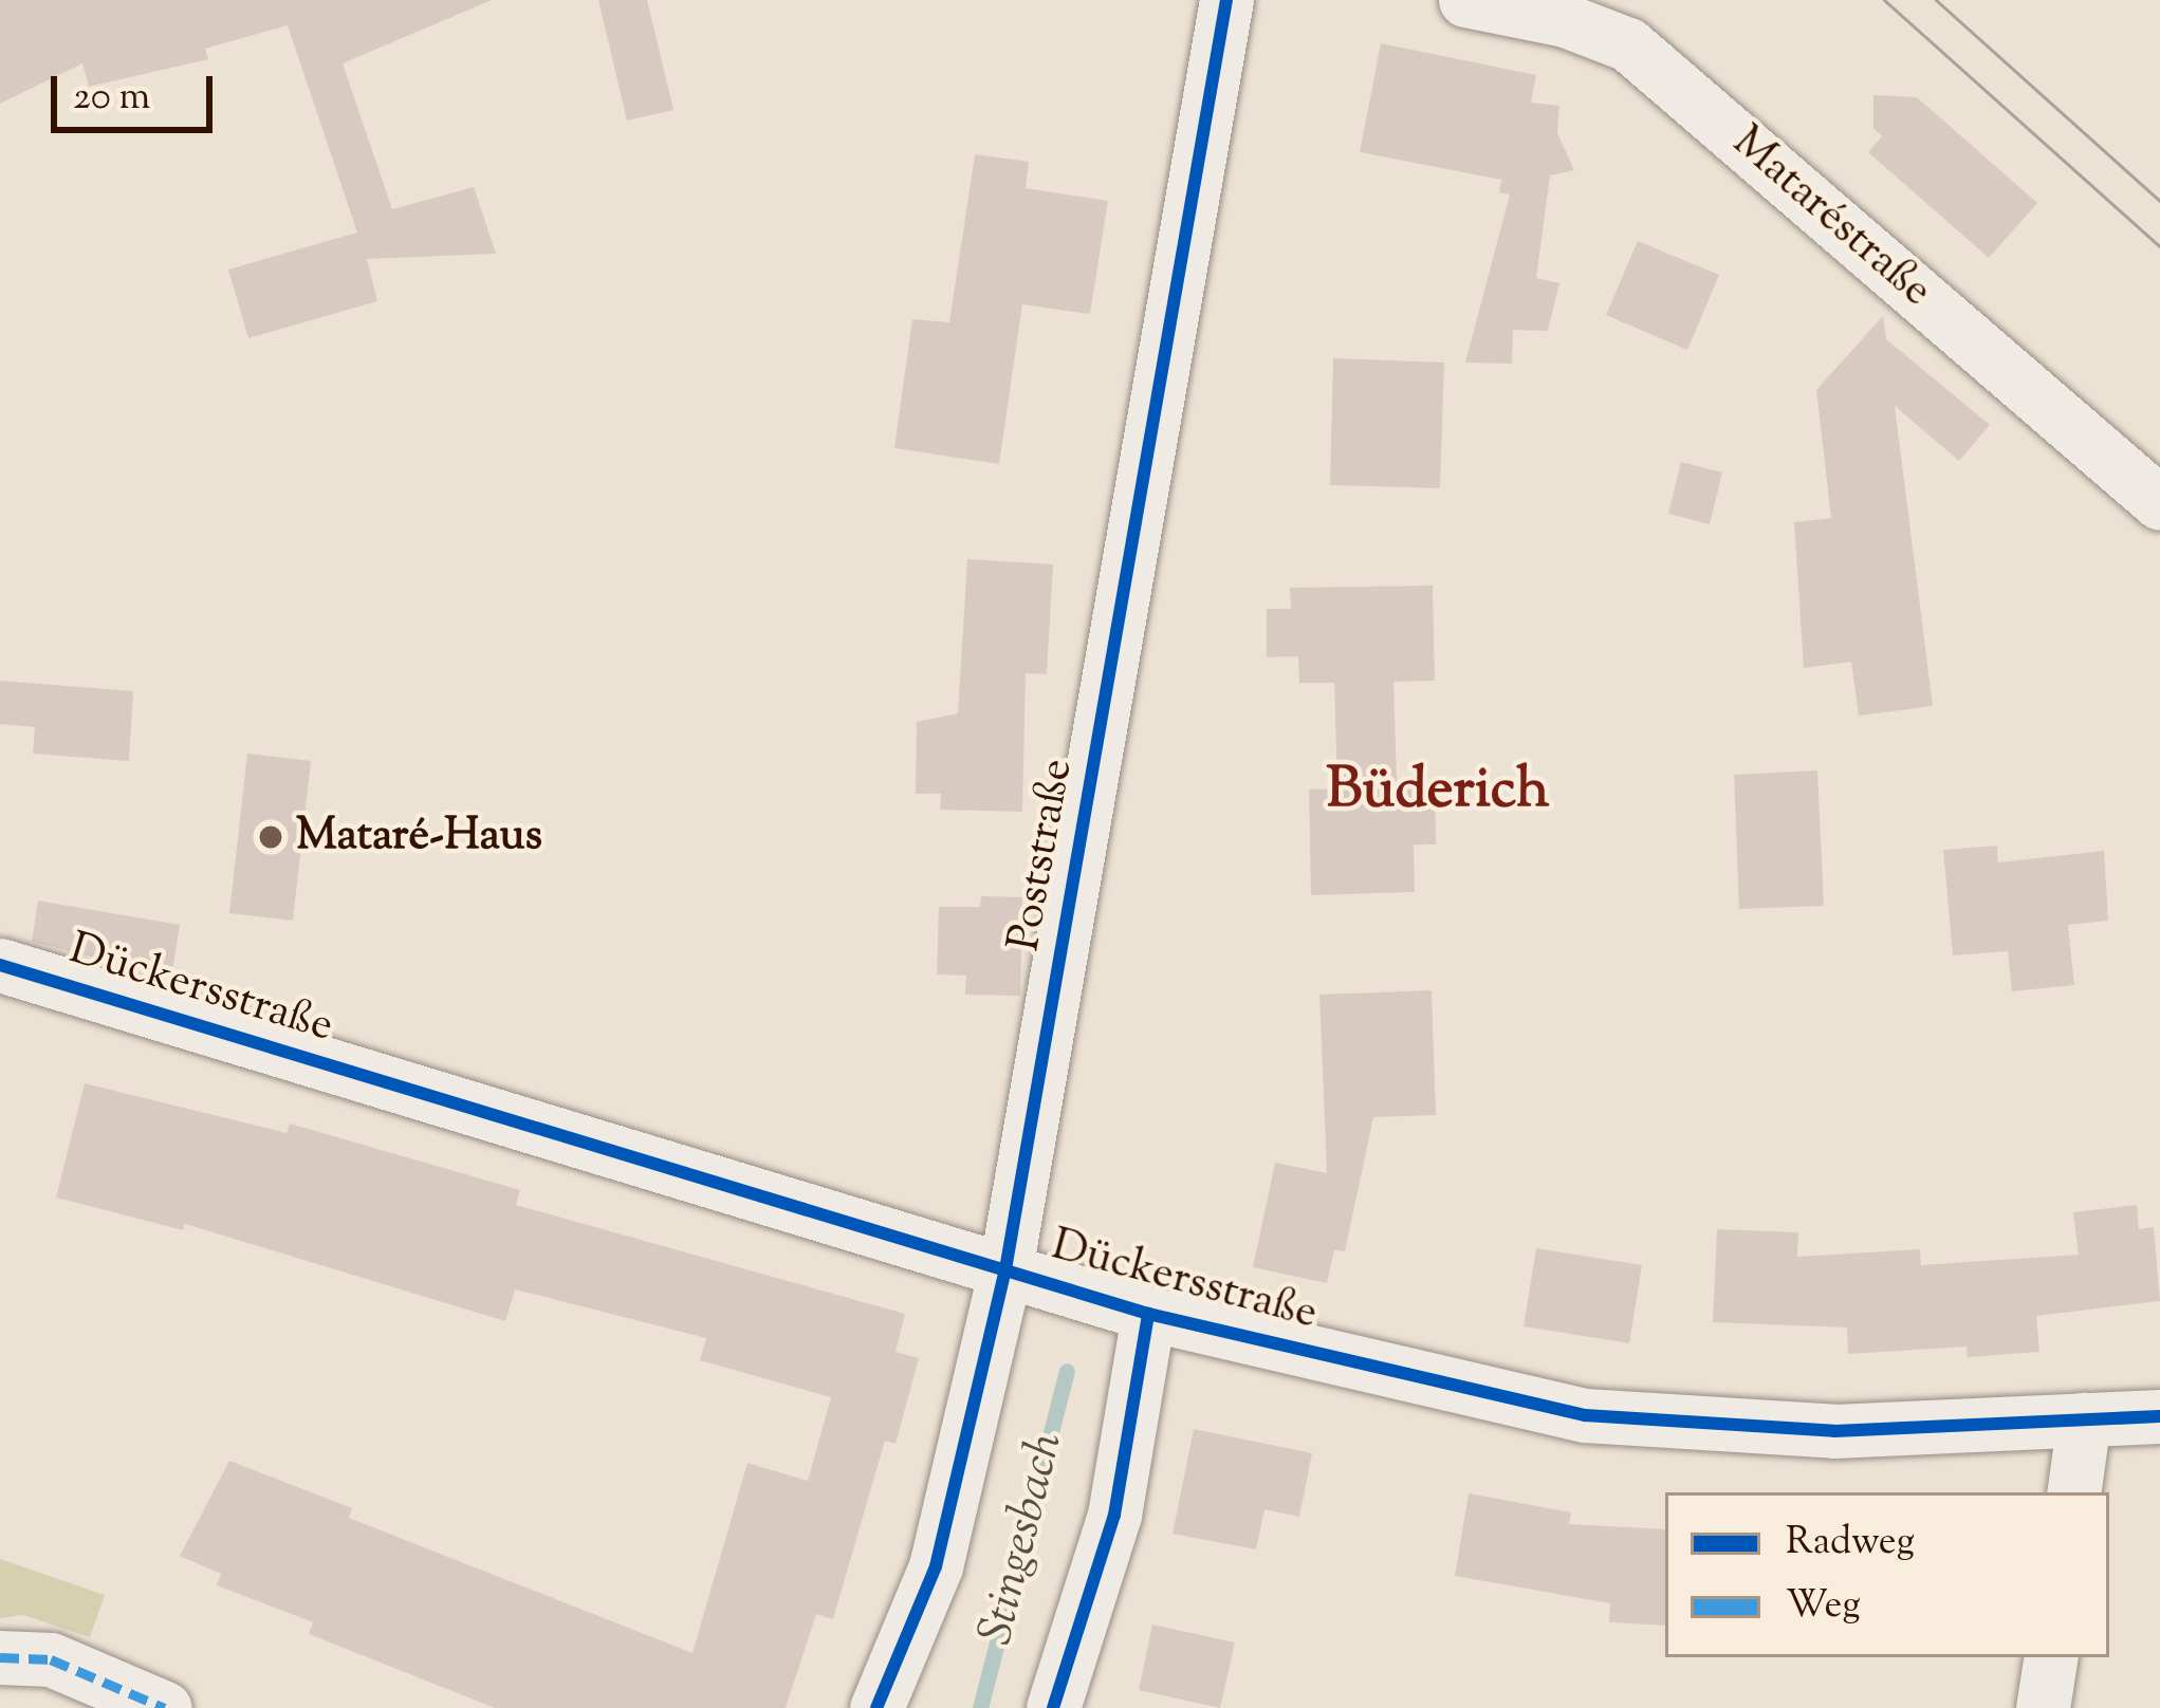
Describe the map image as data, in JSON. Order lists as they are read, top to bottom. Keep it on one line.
{"streets":{"street":["Mataréstraße","Poststraße","Dückersstraße"]},"crossings":[["Poststraße","Dückersstraße"]],"districts":["Büderich"],"water":["Stingesbach"],"places":["Mataré-Haus"],"legend":["Radweg","Weg"],"scale_bar":"20 m"}
